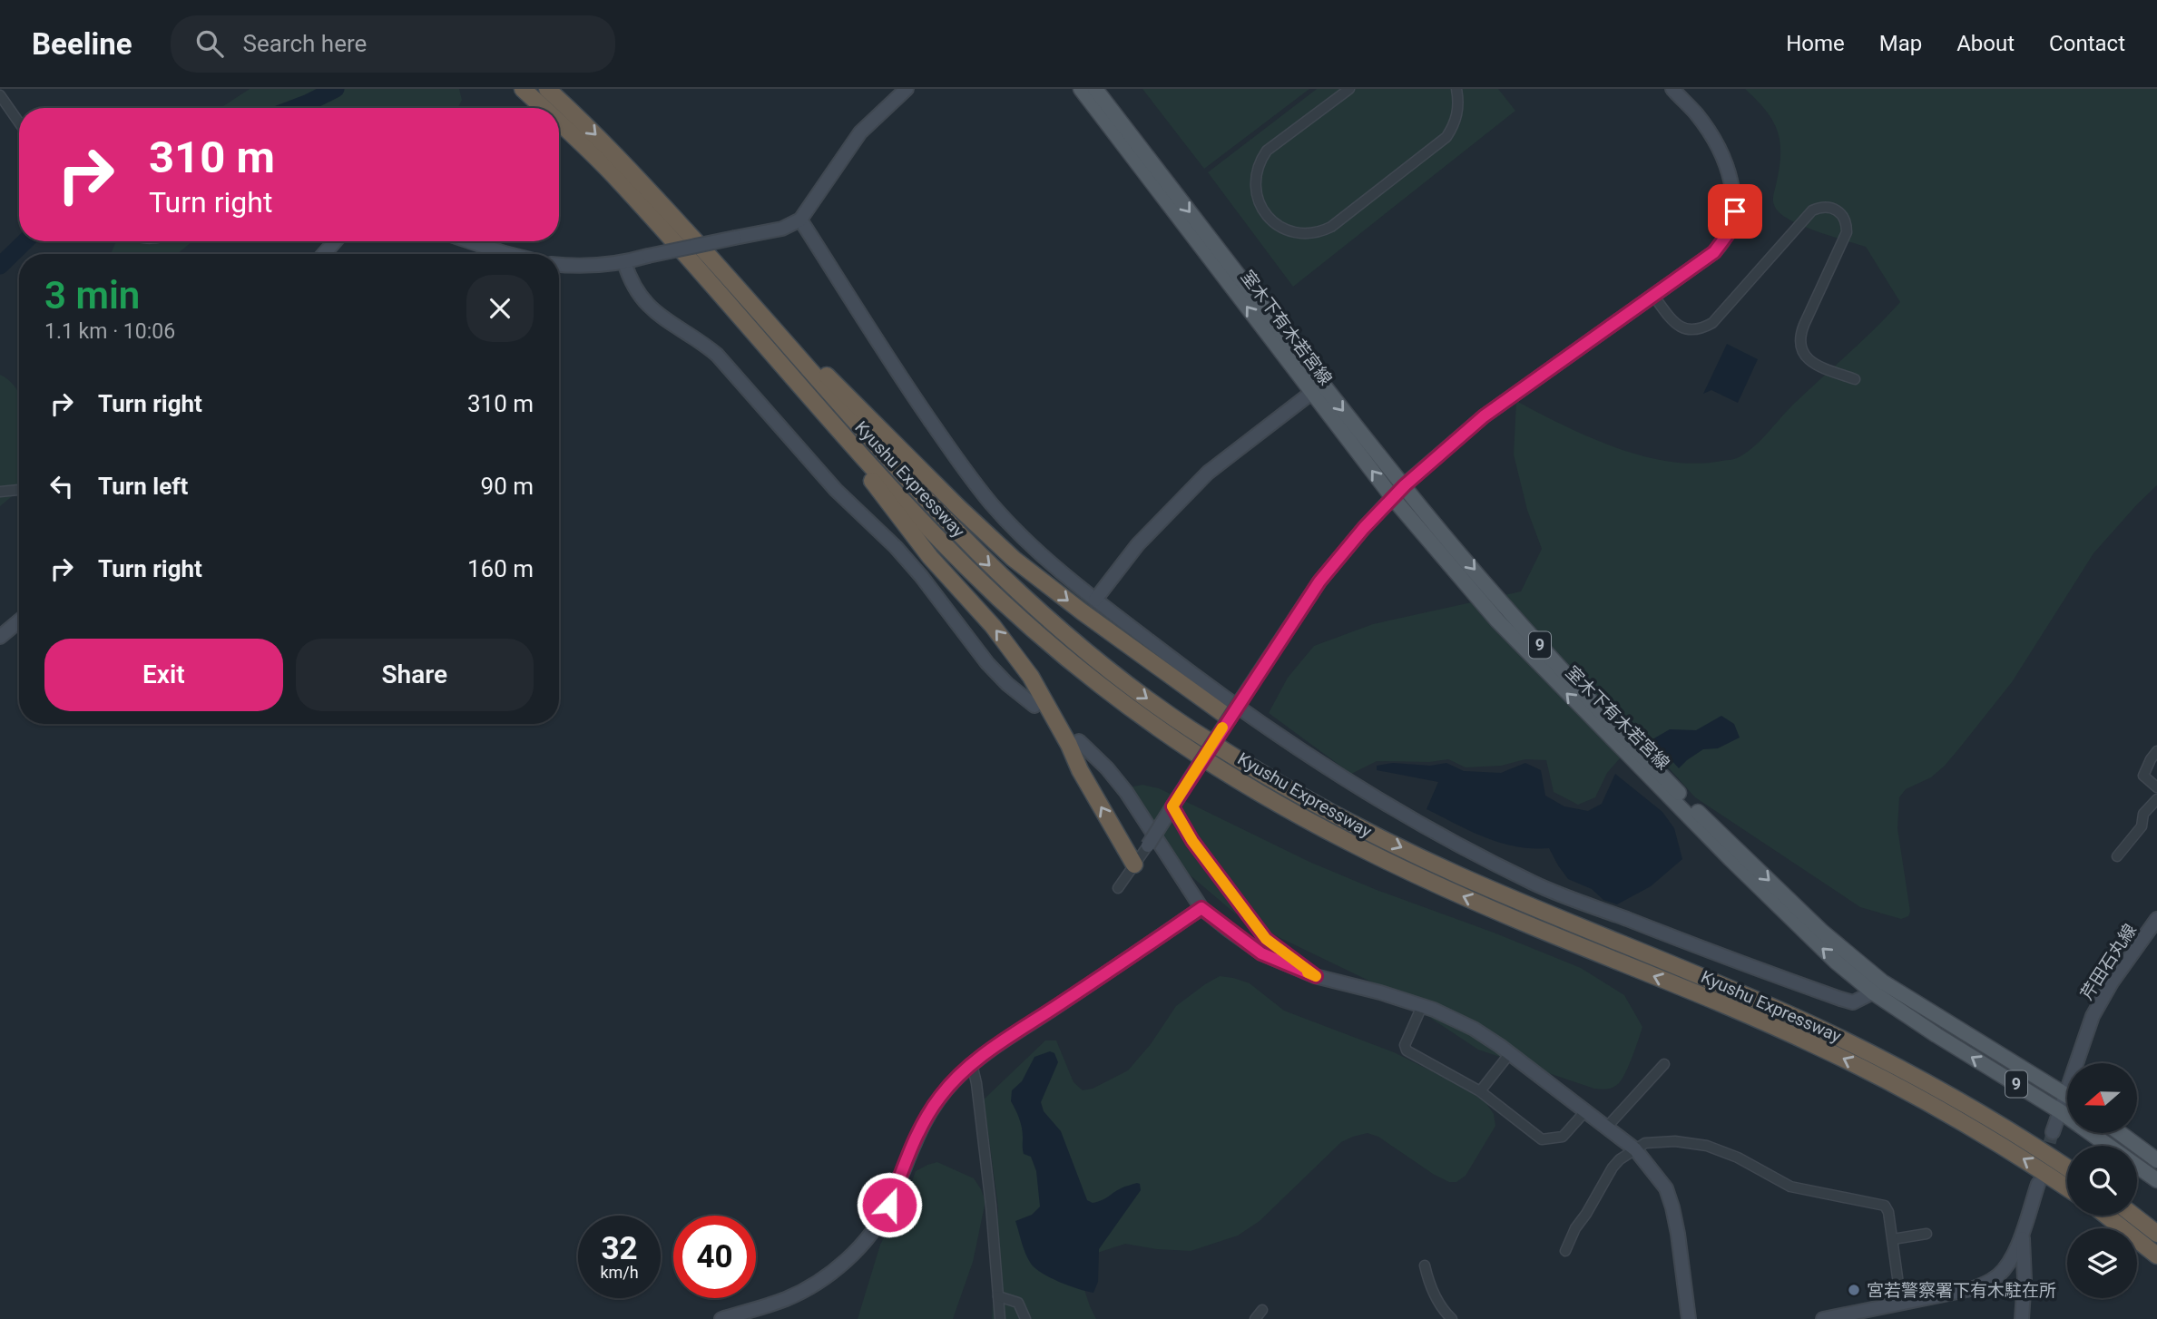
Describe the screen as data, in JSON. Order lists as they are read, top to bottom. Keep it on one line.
{"streets":{"highway":["Kyushu Expressway"],"main road":["室木下有木若宮線","9"],"street":["芹田石丸線"]},"crossings":[["室木下有木若宮線","芹田石丸線"]],"places":["宮若警察署下有木駐在所"],"north":"left","page":{"header":"Beeline","search":"Search here","nav":["Home","Map","About","Contact"],"turn":["310 m","Turn right"],"heading":["3 min","1.1 km · 10:06"],"list":[{"name":"Turn right","value":"310 m"},{"name":"Turn left","value":"90 m"},{"name":"Turn right","value":"160 m"}],"buttons":["Exit","Share"],"speed":"32 km/h","limit":"40"}}
